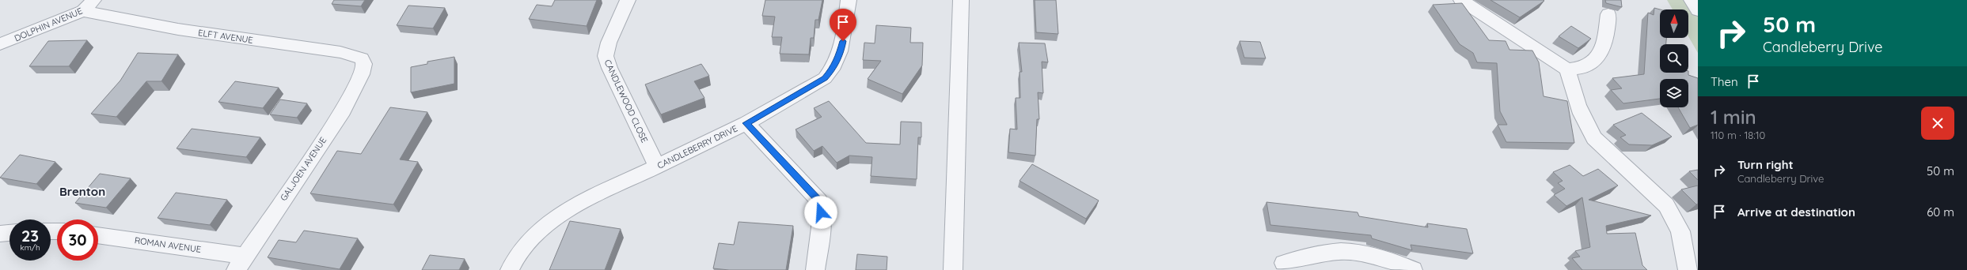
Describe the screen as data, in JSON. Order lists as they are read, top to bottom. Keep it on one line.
{"streets":{"street":["DOLPHIN AVENUE","ELFT AVENUE","CANDLEWOOD CLOSE","CANDLEBERRY DRIVE","GALJOEN AVENUE","ROMAN AVENUE"]},"crossings":[["DOLPHIN AVENUE","ELFT AVENUE"],["ELFT AVENUE","GALJOEN AVENUE"],["CANDLEWOOD CLOSE","CANDLEBERRY DRIVE"],["GALJOEN AVENUE","ROMAN AVENUE"]],"districts":["Brenton"],"north":"top","page":{"turn":["50 m","Candleberry Drive"],"then":"Then","heading":["1 min","110 m · 18:10"],"list":[{"name":"Turn right","note":"Candleberry Drive","value":"50 m"},{"name":"Arrive at destination","value":"60 m"}],"speed":"23 km/h","limit":"30"}}
